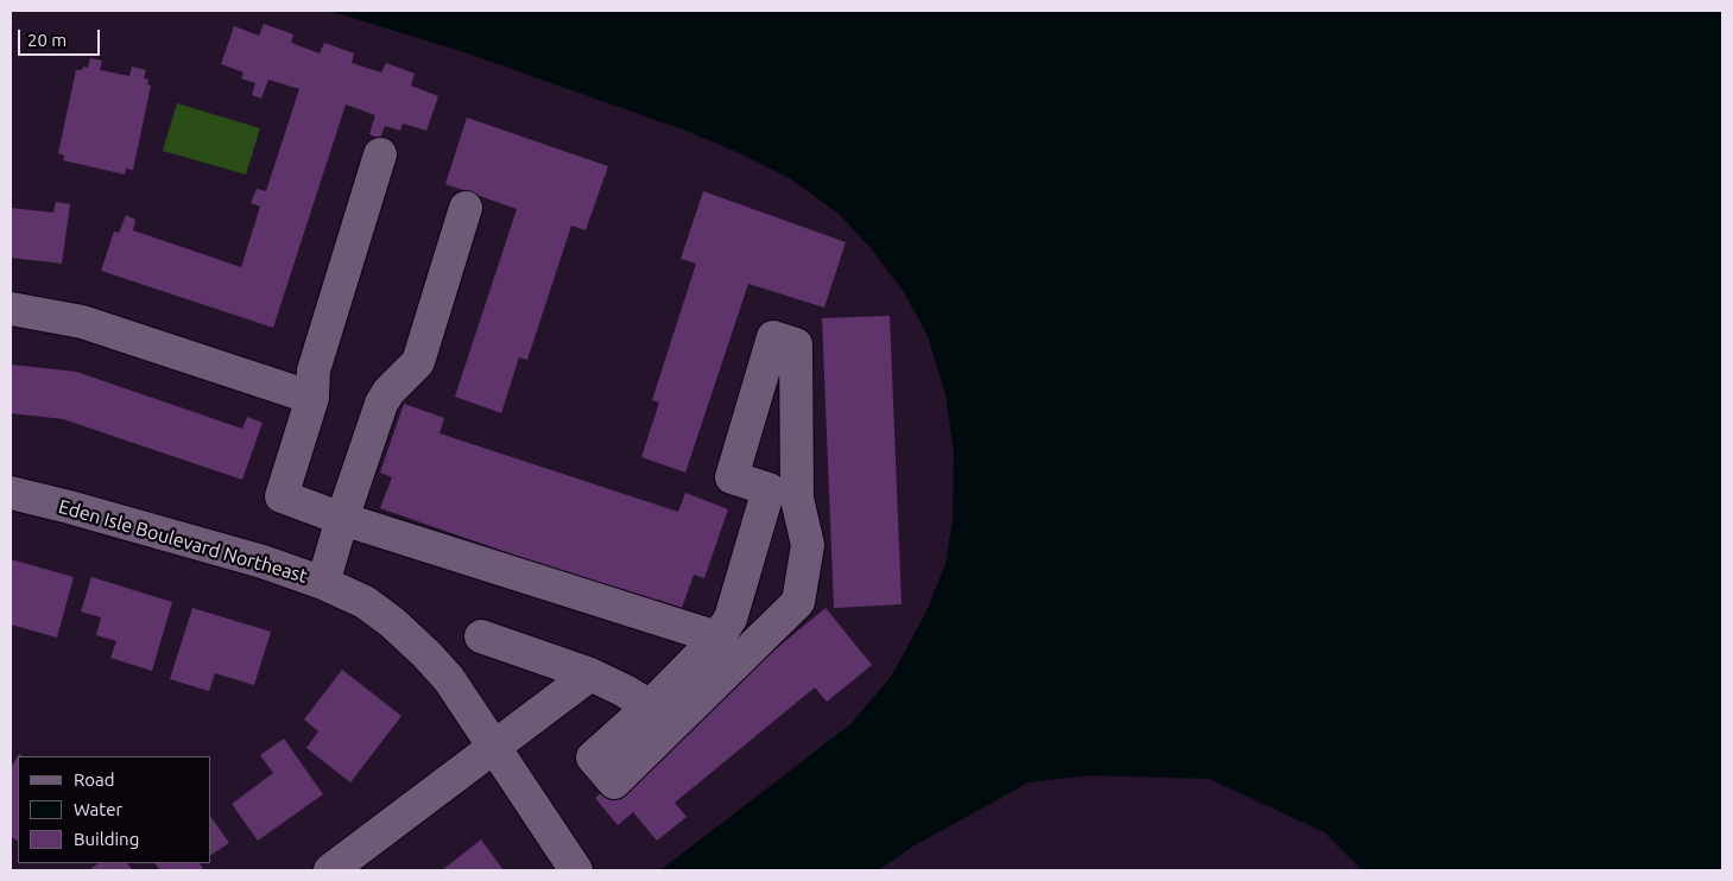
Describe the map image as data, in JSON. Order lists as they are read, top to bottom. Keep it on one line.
{"streets":{"street":["Eden Isle Boulevard Northeast"]},"legend":["Road","Water","Building"],"scale_bar":"20 m"}
